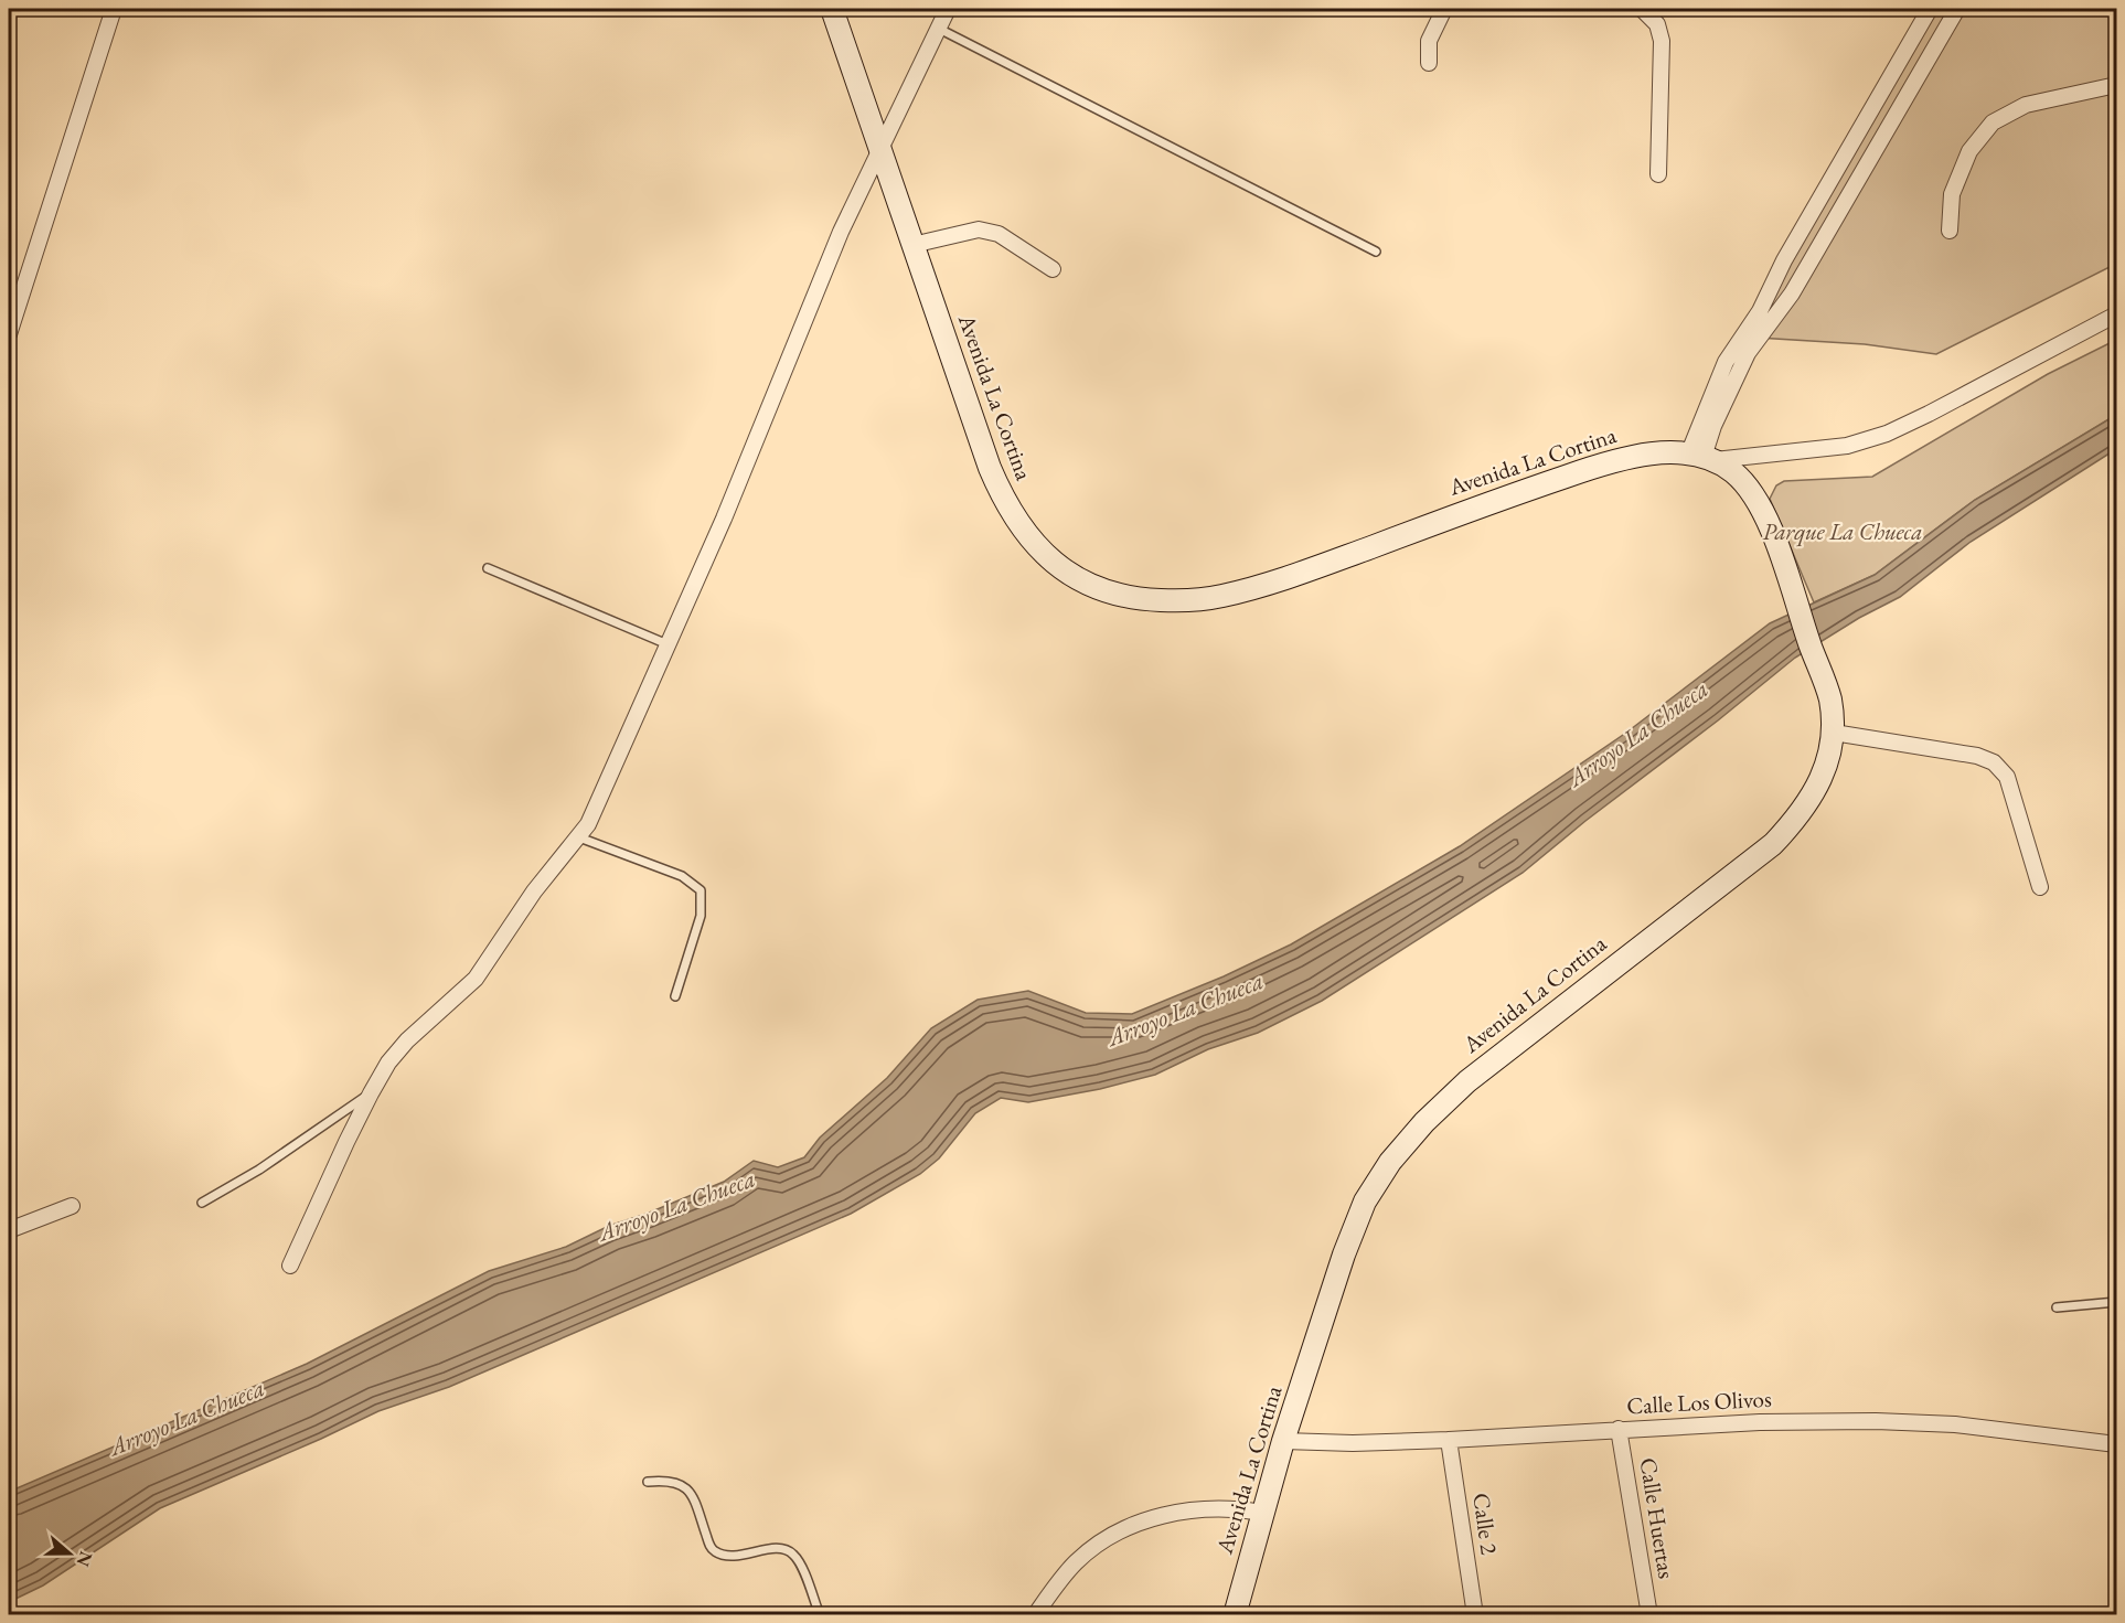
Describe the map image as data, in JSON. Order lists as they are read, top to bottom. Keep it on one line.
{"streets":{"main road":["Avenida La Cortina"],"street":["Calle Los Olivos","Calle Huertas","Calle 2"]},"crossings":[["Avenida La Cortina","Calle Los Olivos"],["Calle Los Olivos","Calle Huertas"],["Calle Los Olivos","Calle 2"]],"water":["Arroyo La Chueca"],"parks":["Parque La Chueca"],"north":"right"}
